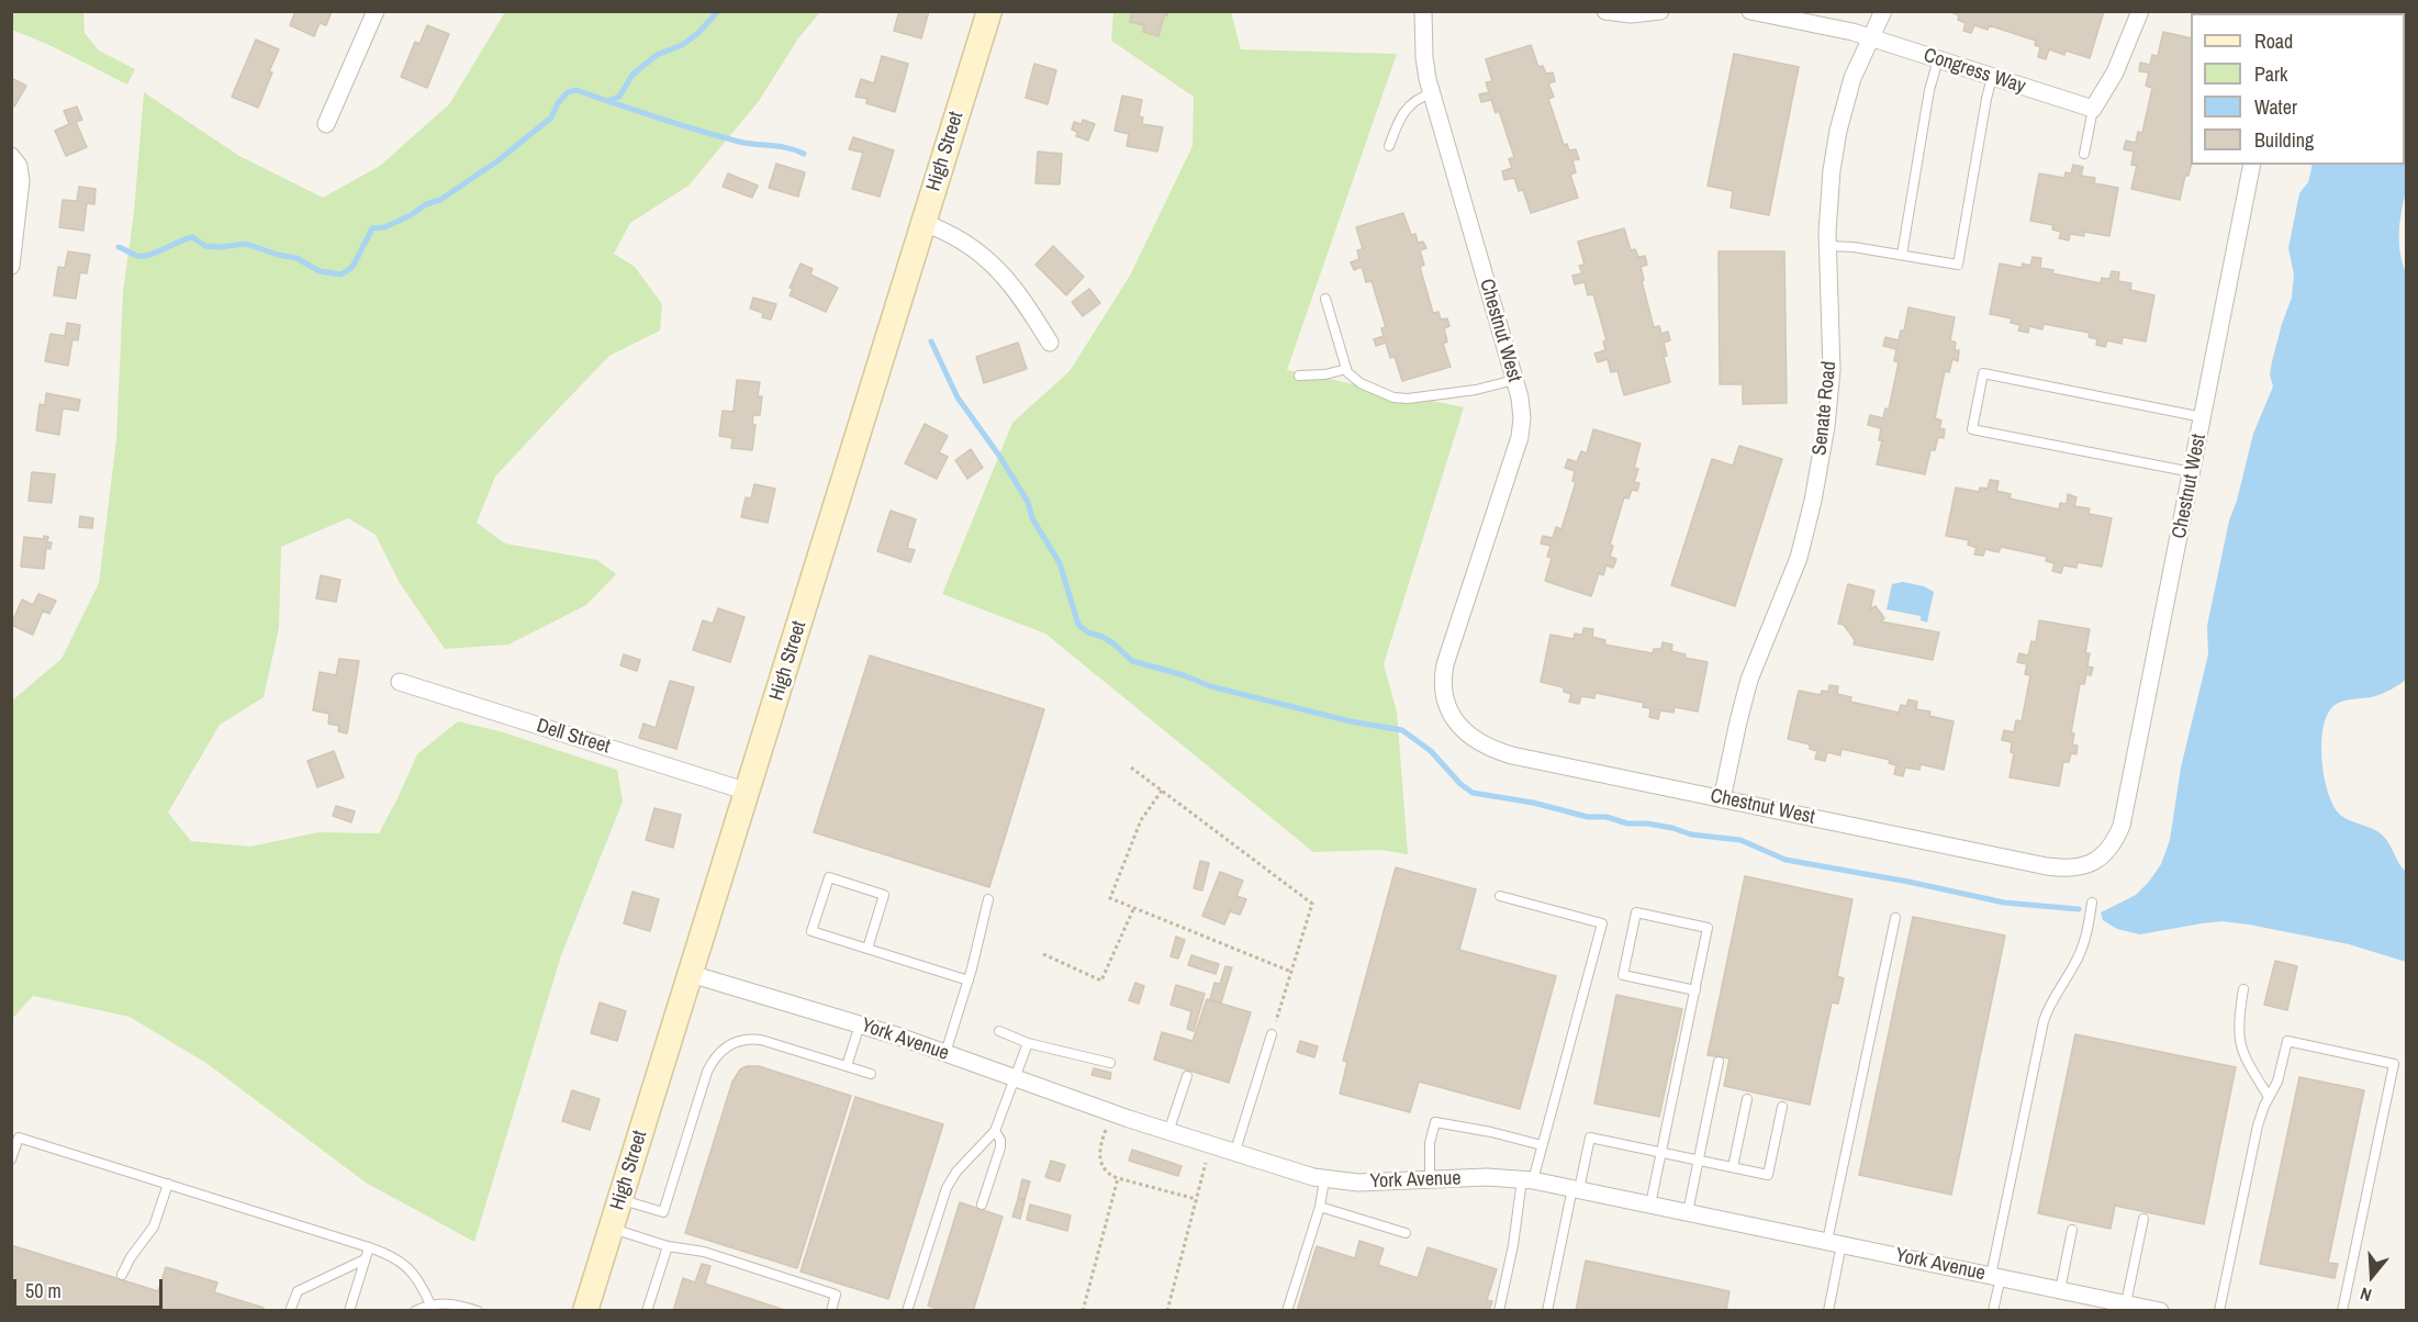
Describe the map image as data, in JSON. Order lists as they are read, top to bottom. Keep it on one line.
{"streets":{"main road":["High Street"],"street":["Congress Way","Chestnut West","Senate Road","Dell Street","York Avenue"]},"crossings":[["Congress Way","Senate Road"],["High Street","Dell Street"],["High Street","York Avenue"],["Chestnut West","Senate Road"]],"legend":["Road","Park","Water","Building"],"scale_bar":"50 m","north":"bottom"}
